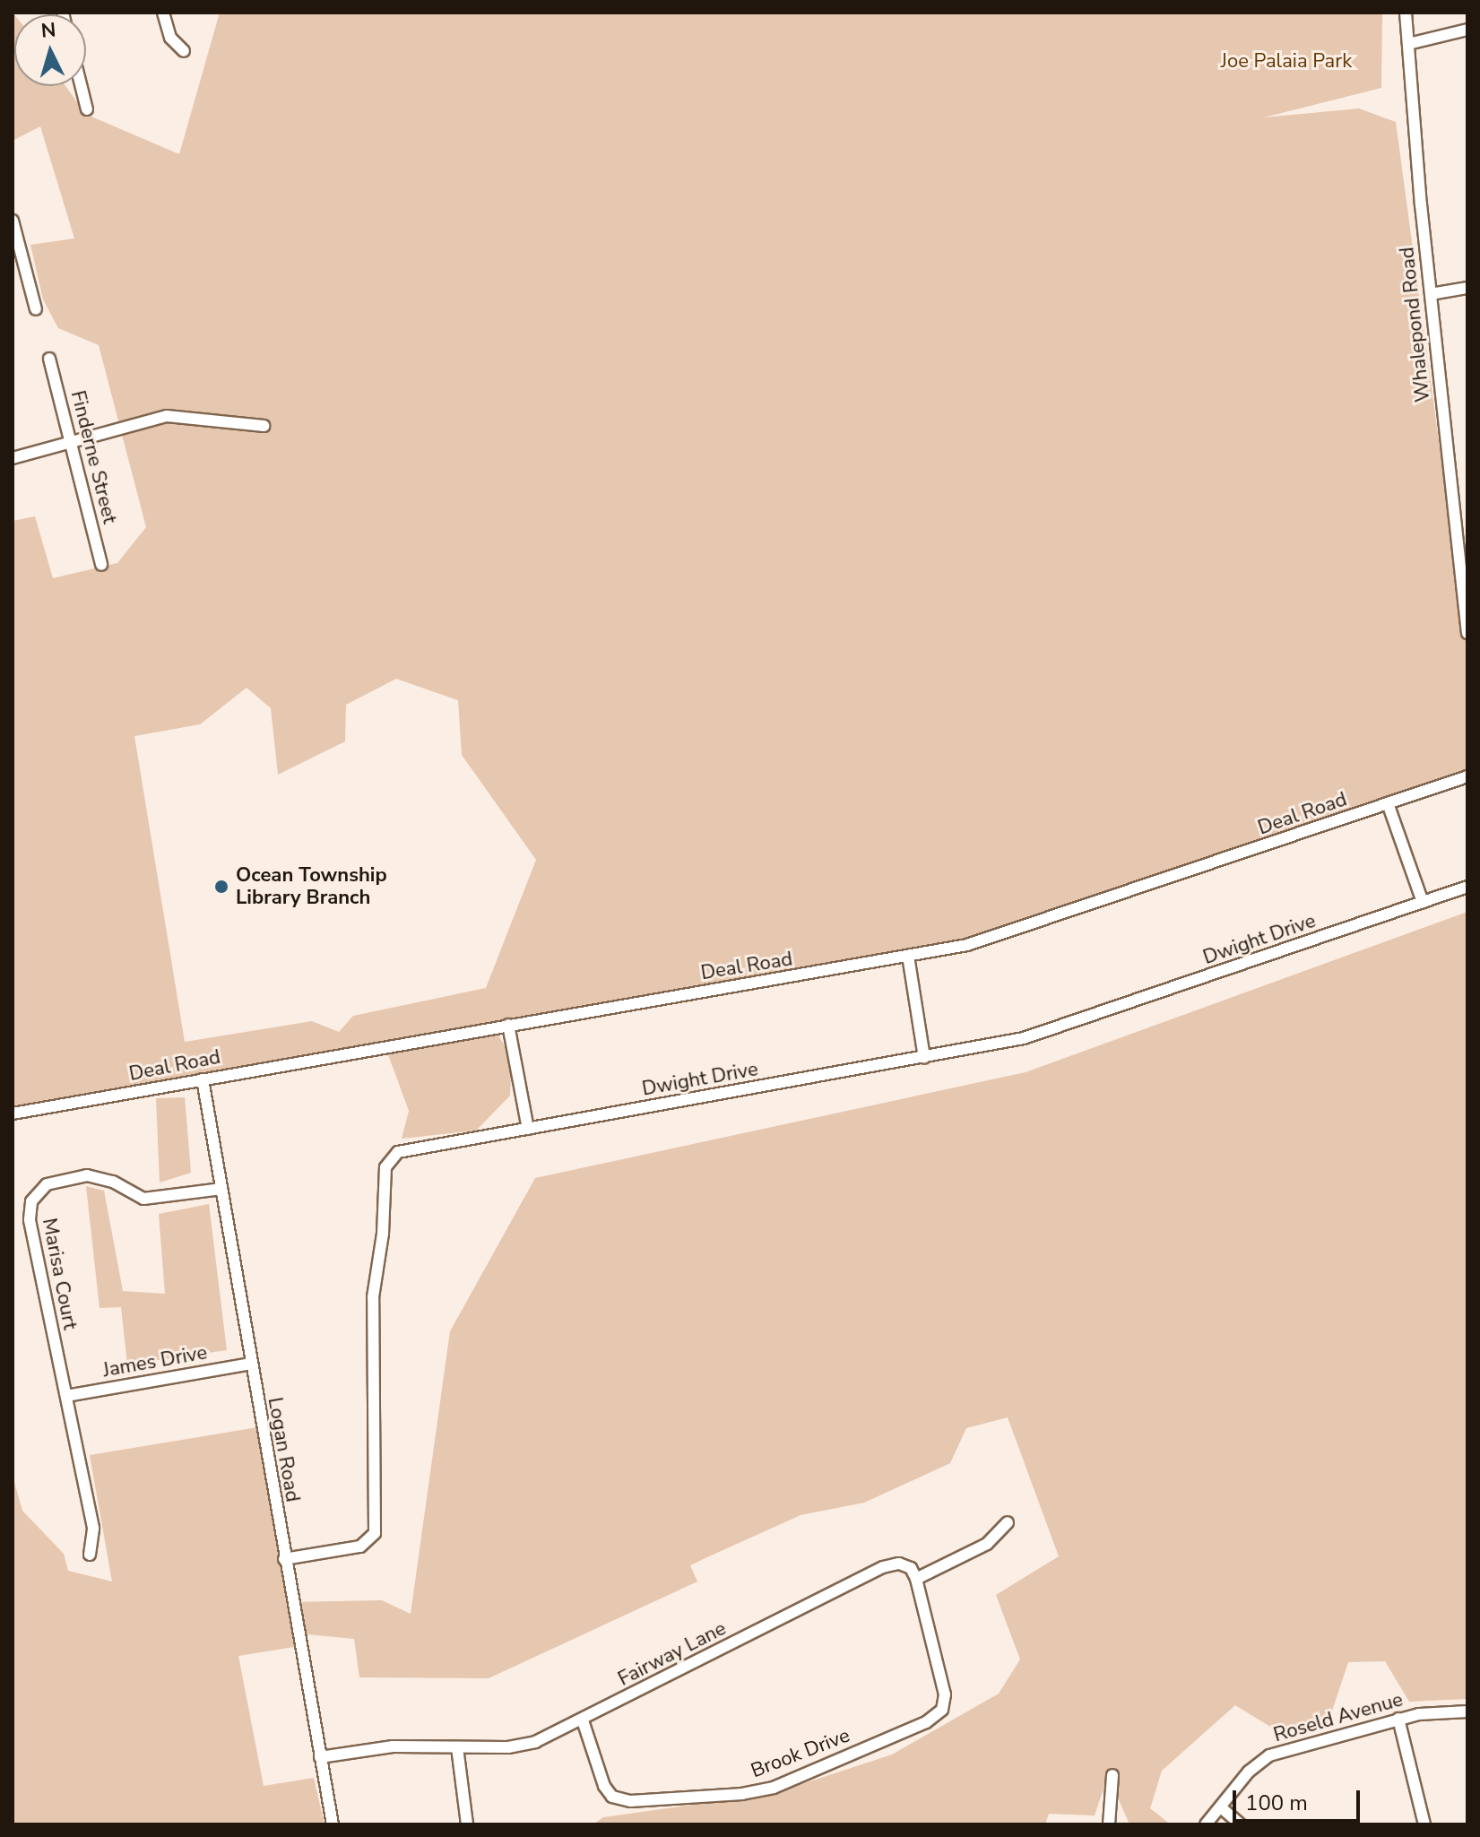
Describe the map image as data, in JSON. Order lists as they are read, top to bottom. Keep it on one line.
{"streets":{"street":["Whalepond Road","Finderne Street","Deal Road","Dwight Drive","Marisa Court","James Drive","Logan Road","Fairway Lane","Roseld Avenue","Brook Drive"]},"crossings":[["Deal Road","Logan Road"],["Dwight Drive","Logan Road"],["Marisa Court","James Drive"],["Marisa Court","Logan Road"],["James Drive","Logan Road"],["Logan Road","Fairway Lane"],["Fairway Lane","Brook Drive"]],"parks":["Joe Palaia Park"],"places":["Ocean Township Library Branch"],"scale_bar":"100 m","north":"top"}
